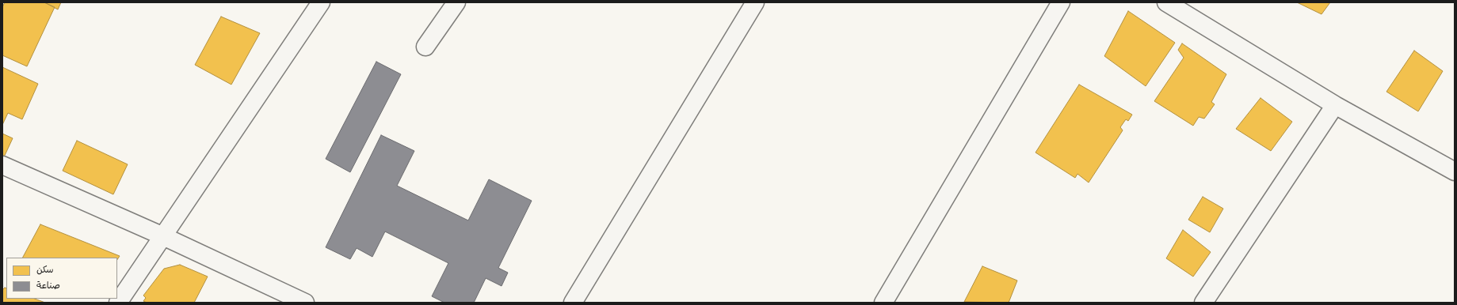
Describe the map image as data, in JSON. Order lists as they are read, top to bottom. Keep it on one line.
{"legend":["سكن","صناعة"]}
